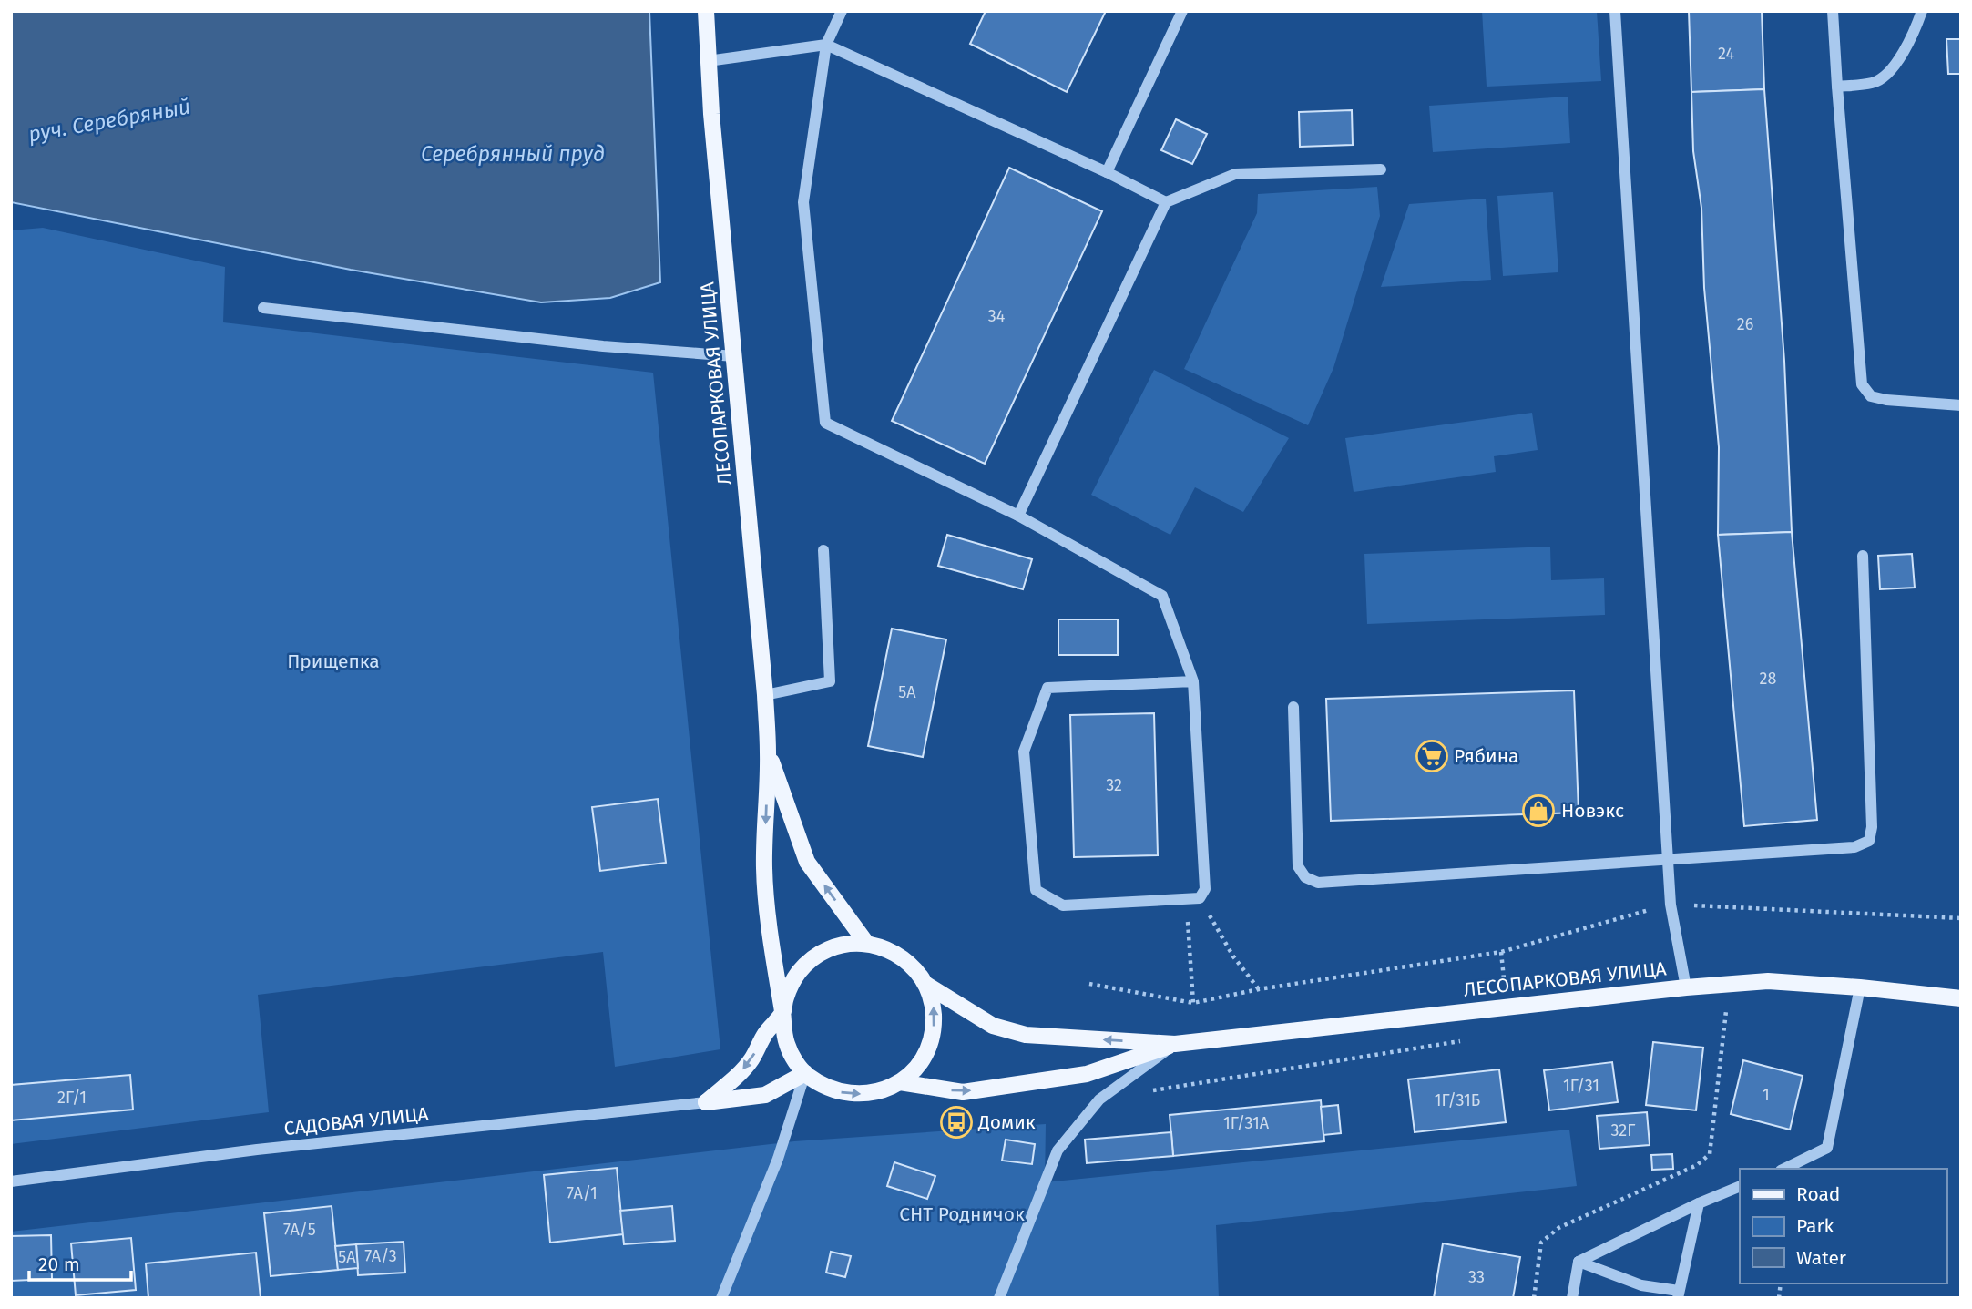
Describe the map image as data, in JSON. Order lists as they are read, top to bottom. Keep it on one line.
{"streets":{"main road":["ЛЕСОПАРКОВАЯ УЛИЦА"],"street":["САДОВАЯ УЛИЦА"]},"water":["руч. Серебряный","Серебрянный пруд"],"parks":["Прищепка","СНТ Родничок"],"places":{"supermarket":["Рябина"],"shop":["Новэкс"],"bus stop":["Домик"]},"house_numbers":["24","34","26","28","5А","32","1Г/31","1","2Г/1","1Г/31Б","1Г/31А","32Г","7А/1","7А/5","7А/3","5А","33"],"legend":["Road","Park","Water"],"scale_bar":"20 m"}
